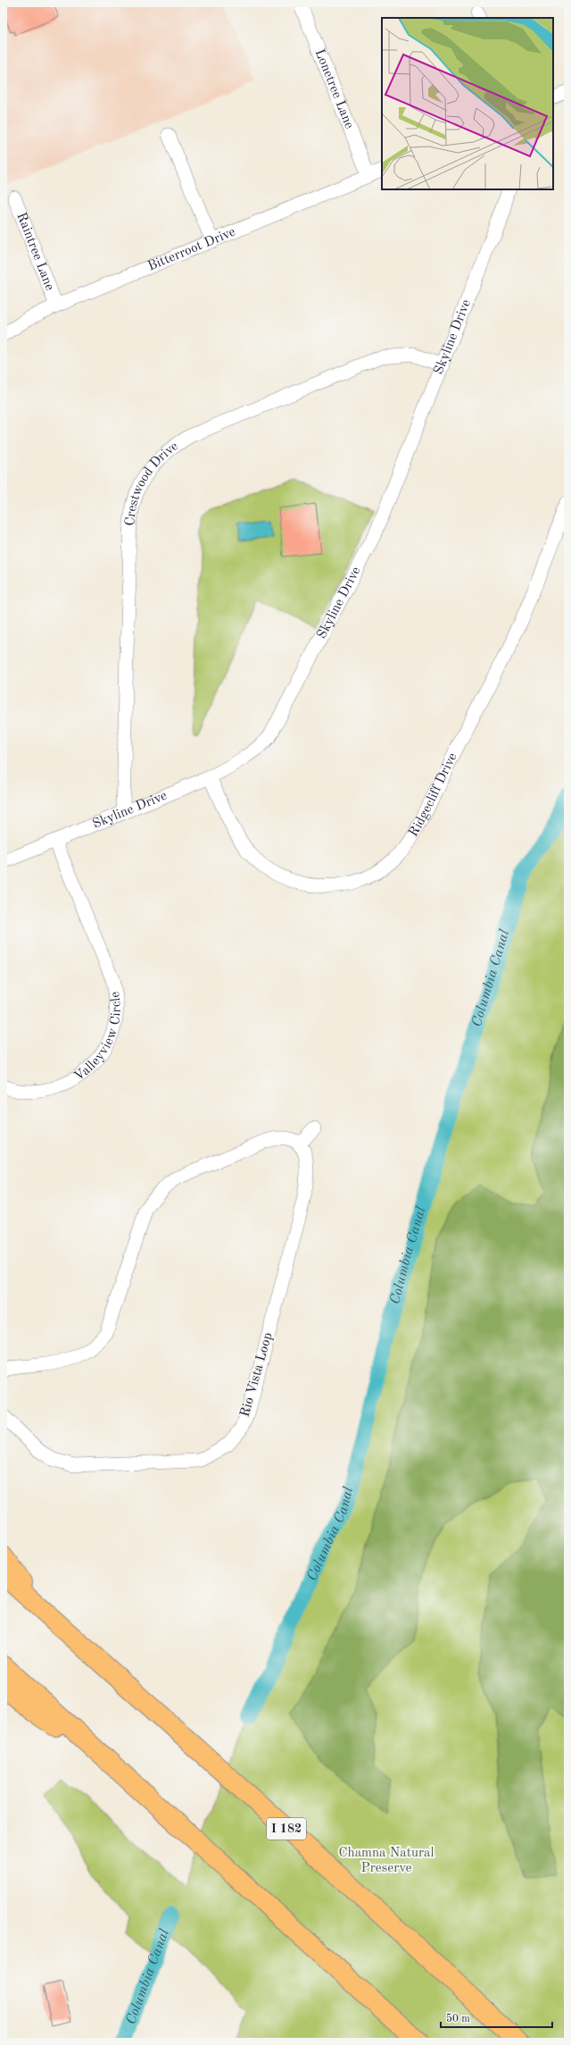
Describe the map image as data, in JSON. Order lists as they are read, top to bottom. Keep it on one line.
{"streets":{"highway":["I 182"],"street":["Lonetree Lane","Bitterroot Drive","Raintree Lane","Skyline Drive","Crestwood Drive","Ridgecliff Drive","Valleyview Circle","Rio Vista Loop"]},"crossings":[["Lonetree Lane","Bitterroot Drive"],["Bitterroot Drive","Raintree Lane"],["Skyline Drive","Crestwood Drive"],["Skyline Drive","Ridgecliff Drive"],["Skyline Drive","Valleyview Circle"]],"water":["Columbia Canal"],"parks":["Chamna Natural Preserve"],"scale_bar":"50 m"}
